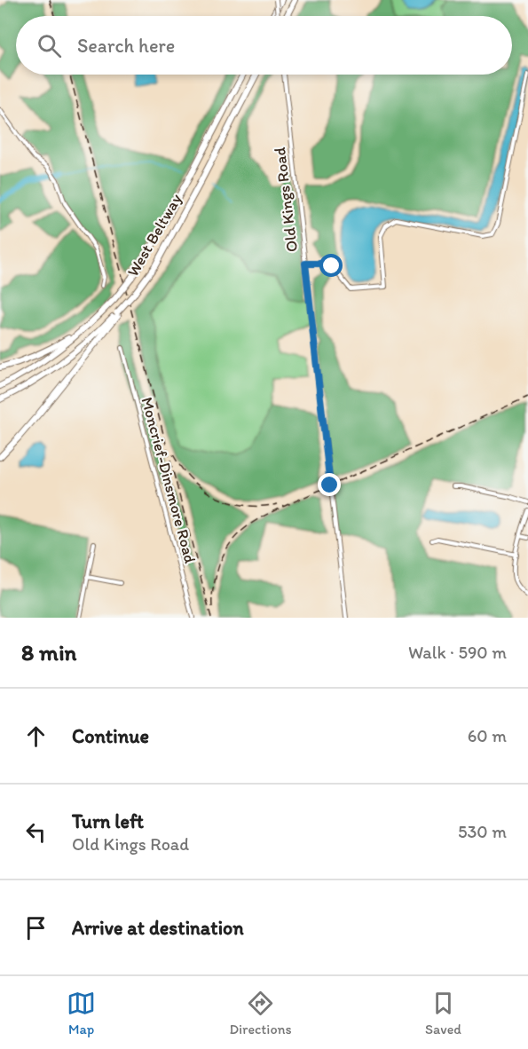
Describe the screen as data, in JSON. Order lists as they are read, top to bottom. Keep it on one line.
{"streets":{"highway":["West Beltway"],"street":["Old Kings Road","Moncrief-Dinsmore Road"]},"page":{"search":"Search here","heading":["8 min","Walk · 590 m"],"list":[["Continue","60 m"],["Turn left","Old Kings Road","530 m"],"Arrive at destination"],"nav":["Map","Directions","Saved"]}}
